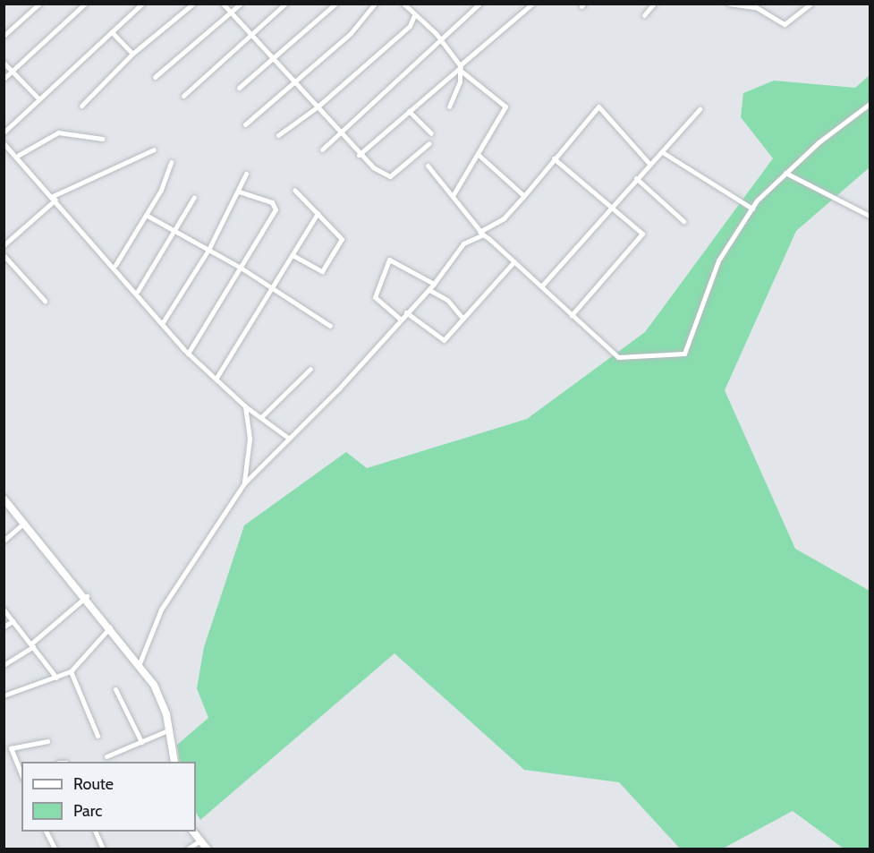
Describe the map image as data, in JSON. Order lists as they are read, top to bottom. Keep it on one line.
{"legend":["Route","Parc"]}
